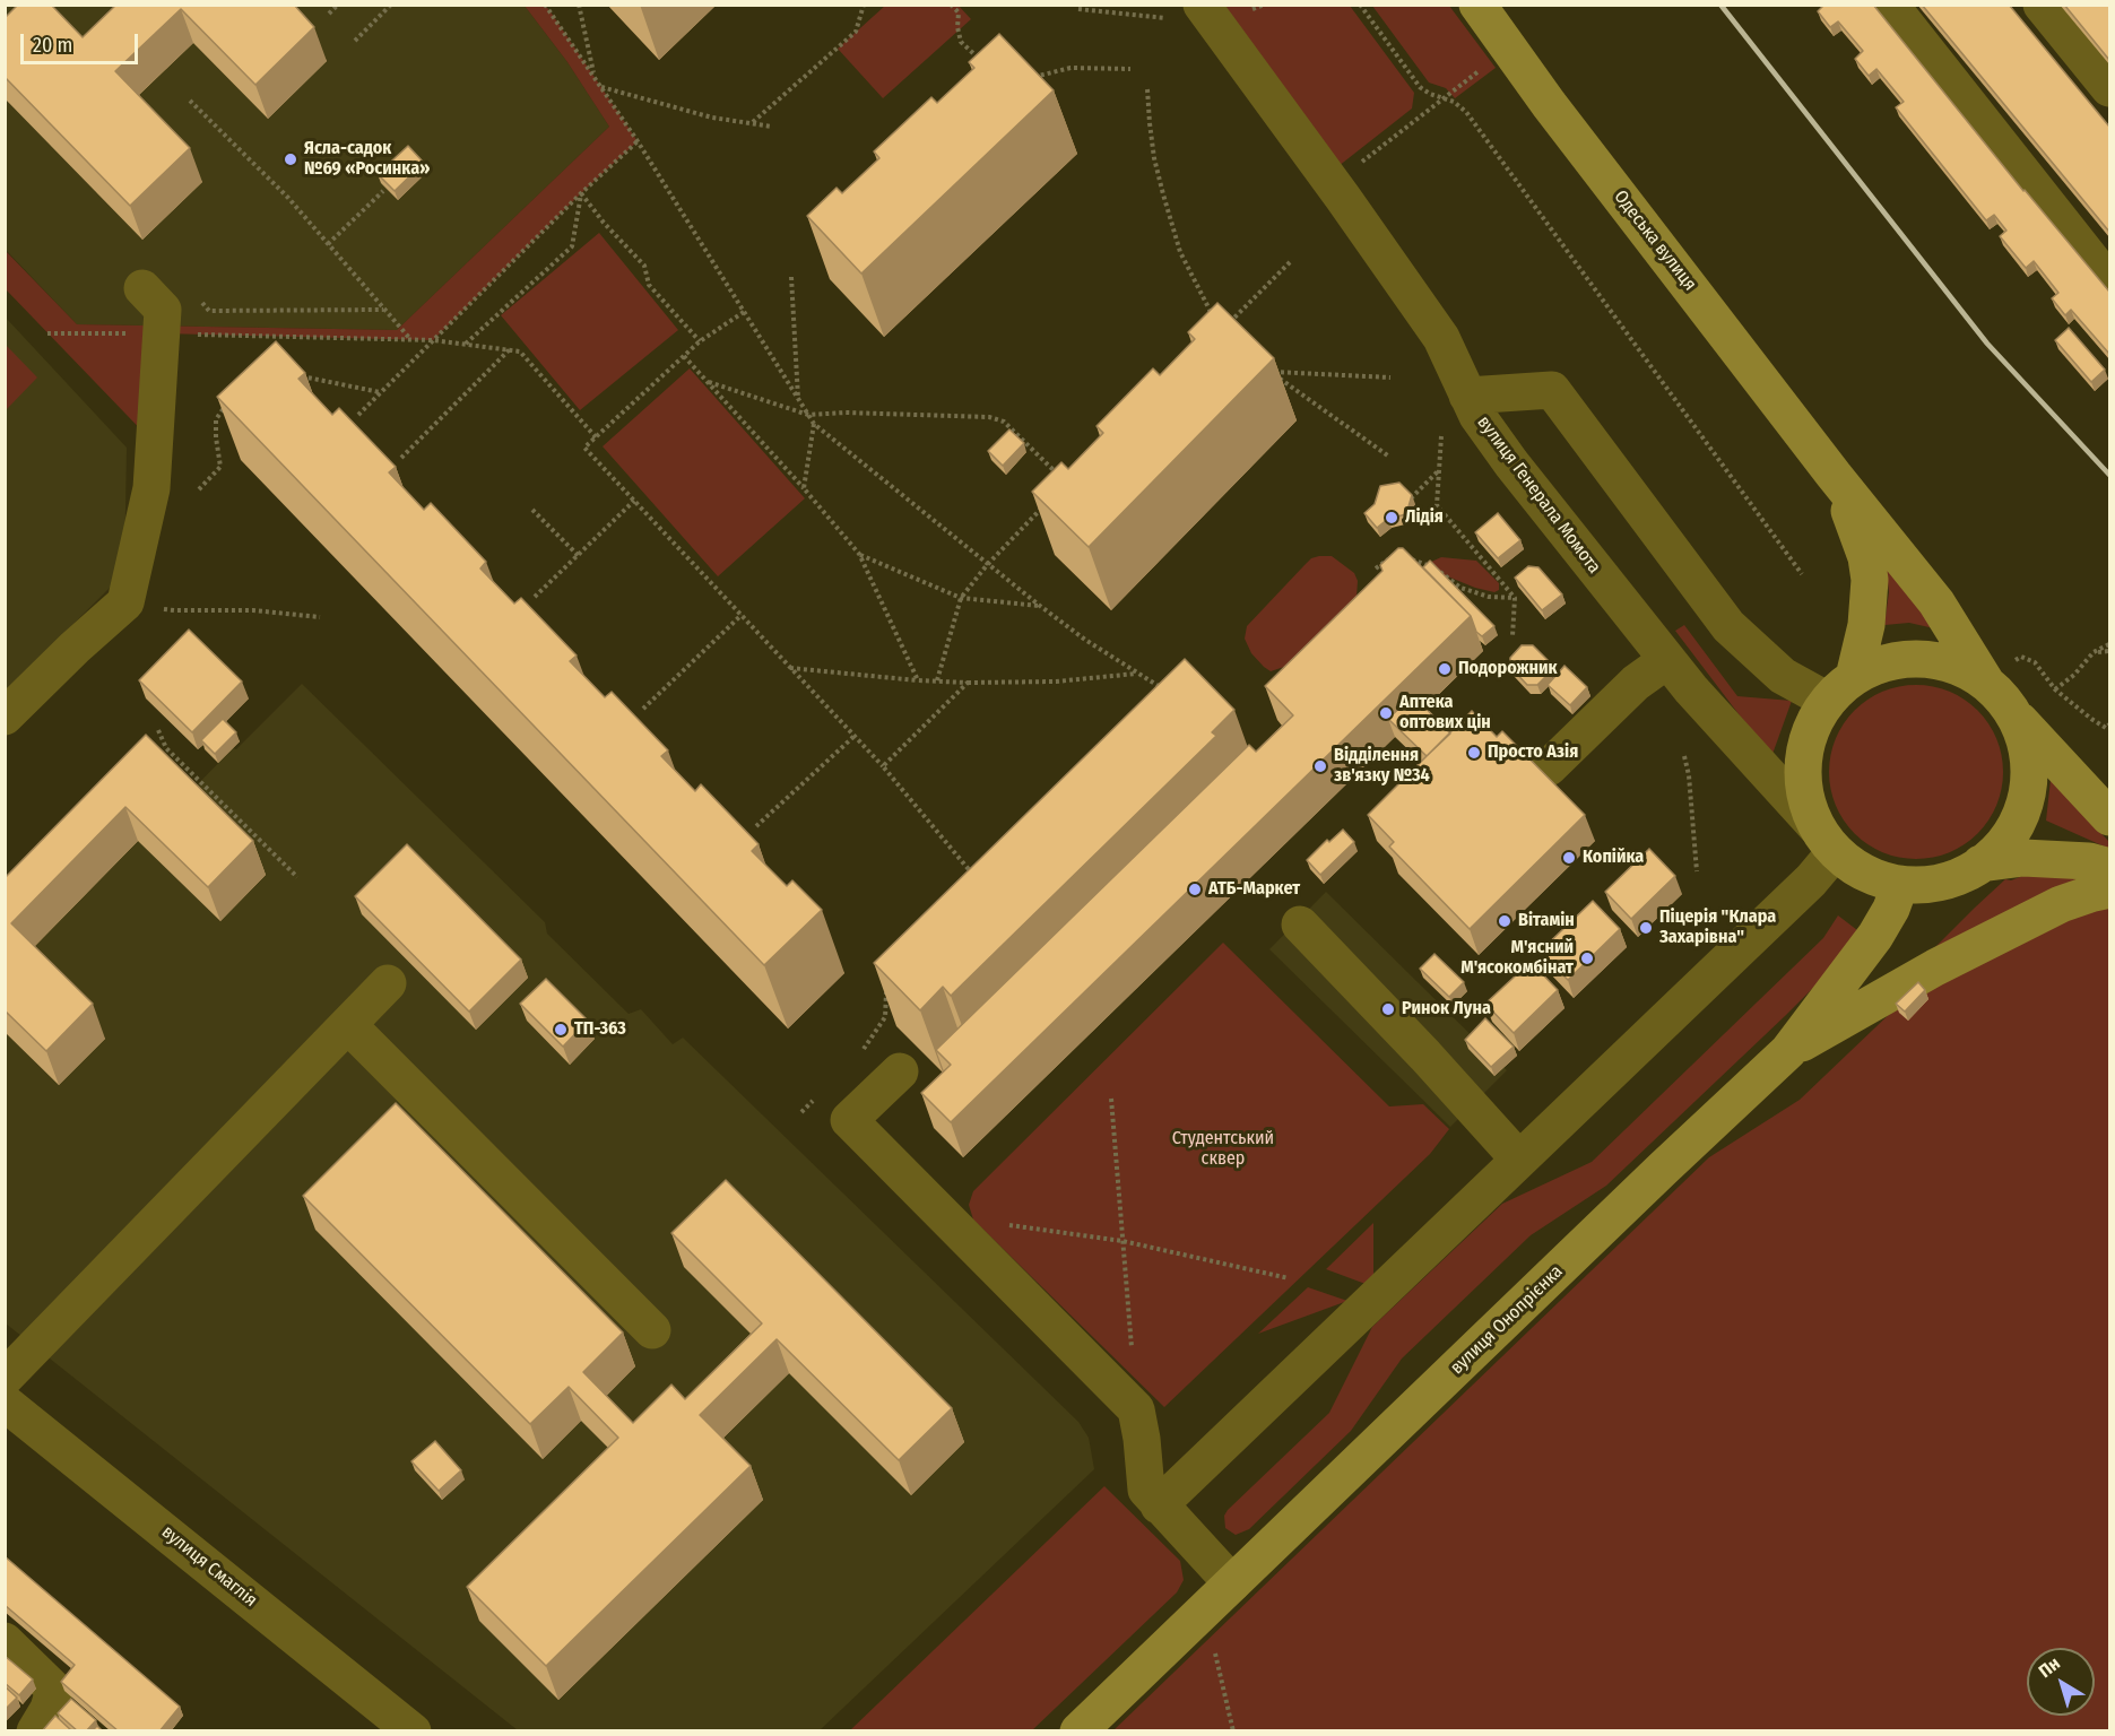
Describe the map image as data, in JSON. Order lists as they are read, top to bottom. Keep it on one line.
{"streets":{"main road":["Одеська вулиця","вулиця Онопрієнка"],"street":["вулиця Генерала Момота","вулиця Смаглія"]},"crossings":[["Одеська вулиця","вулиця Генерала Момота"],["Одеська вулиця","вулиця Онопрієнка"],["вулиця Генерала Момота","вулиця Онопрієнка"]],"parks":["Студентський сквер"],"places":["Ясла-садок №69 «Росинка»","Лідія","Подорожник","Аптека оптових цін","Просто Азія","Відділення зв'язку №34","Копійка","АТБ-Маркет","Вітамін","Піцерія \"Клара Захарівна\"","М'ясний М'ясокомбінат","Ринок Луна","ТП-363"],"scale_bar":"20 m","north":"top left"}
